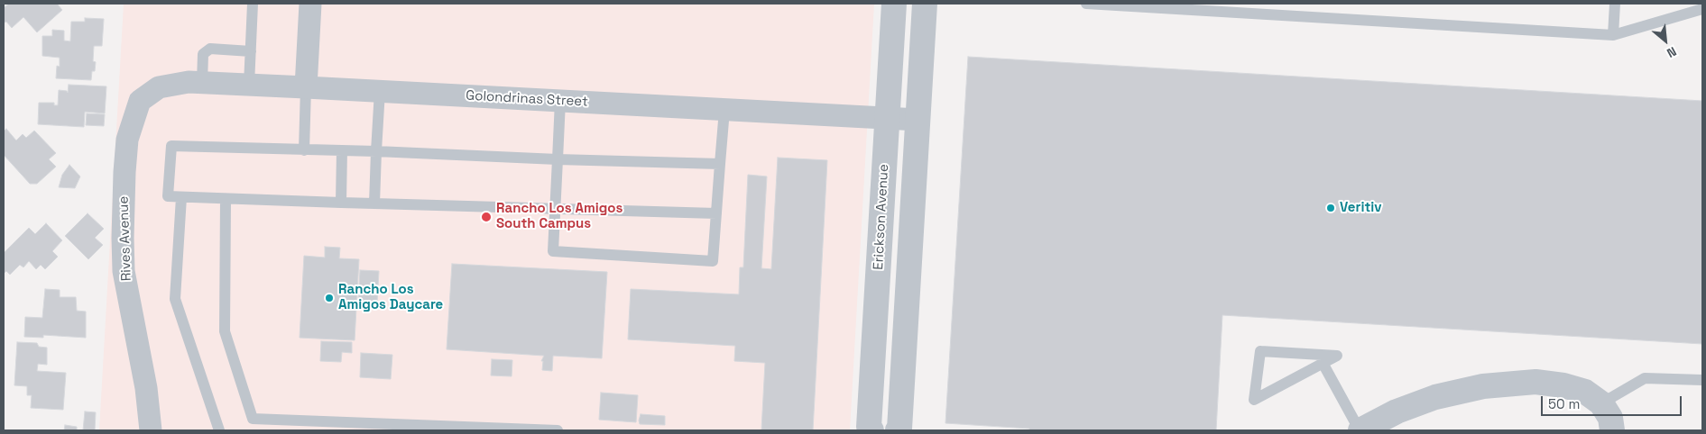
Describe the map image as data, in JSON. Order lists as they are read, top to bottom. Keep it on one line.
{"streets":{"street":["Golondrinas Street","Erickson Avenue","Rives Avenue"]},"crossings":[["Golondrinas Street","Erickson Avenue"],["Golondrinas Street","Rives Avenue"]],"places":["Veritiv","Rancho Los Amigos South Campus","Rancho Los Amigos Daycare"],"scale_bar":"50 m","north":"bottom right"}
